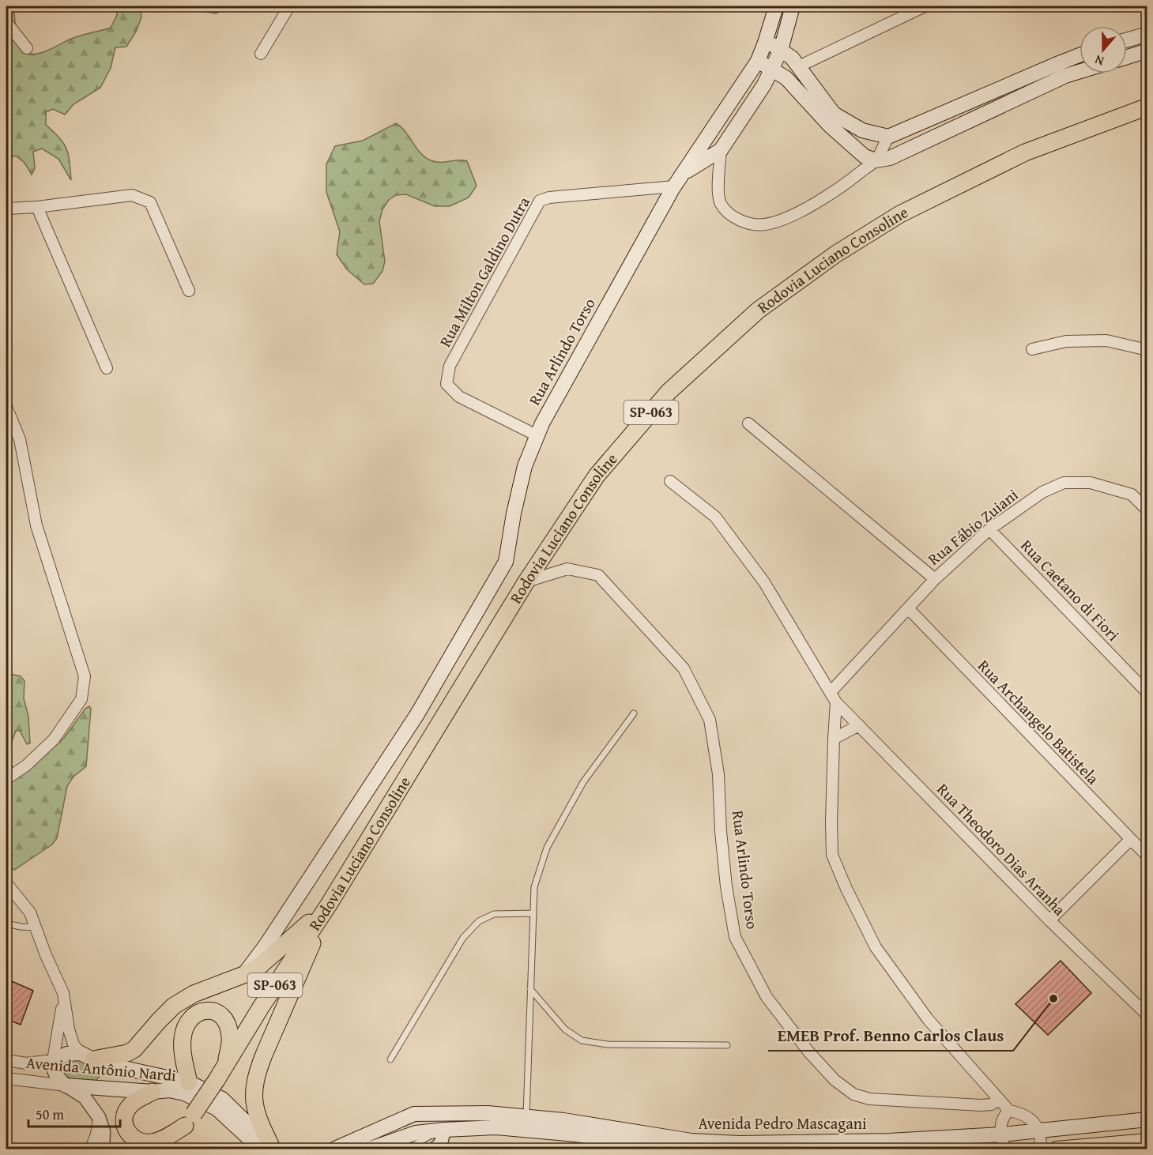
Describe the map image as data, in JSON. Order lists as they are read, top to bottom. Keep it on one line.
{"streets":{"main road":["Rodovia Luciano Consoline","Rua Arlindo Torso","SP-063","Avenida Antônio Nardi","Avenida Pedro Mascagani"],"street":["Rua Milton Galdino Dutra","Rua Fábio Zuiani","Rua Caetano di Fiori","Rua Archangelo Batistela","Rua Theodoro Dias Aranha"]},"crossings":[["Rodovia Luciano Consoline","Rua Arlindo Torso"],["Rua Milton Galdino Dutra","Rua Arlindo Torso"],["Rua Fábio Zuiani","Rua Caetano di Fiori"]],"places":["EMEB Prof. Benno Carlos Claus"],"scale_bar":"50 m","north":"bottom"}
